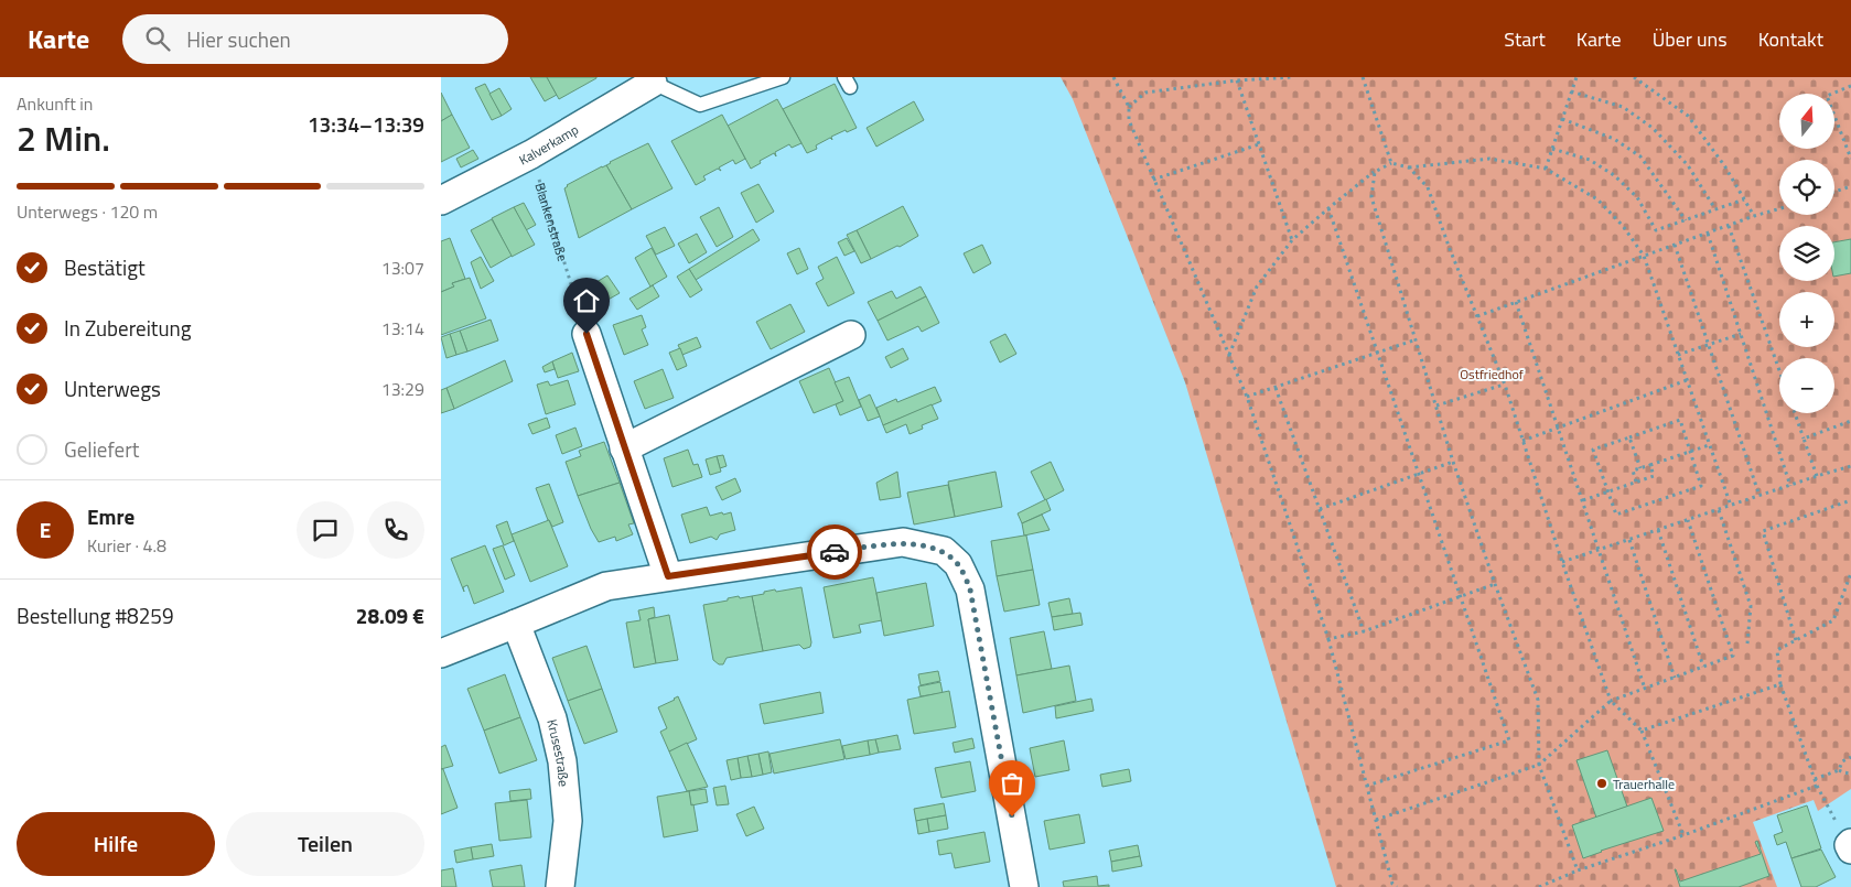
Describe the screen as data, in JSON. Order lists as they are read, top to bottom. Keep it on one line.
{"streets":{"street":["Kalverkamp","Krusestraße"],"path":["Blankenstraße"]},"crossings":[["Kalverkamp","Blankenstraße"]],"parks":["Ostfriedhof"],"places":["Trauerhalle"],"north":"top","page":{"header":"Karte","search":"Hier suchen","nav":["Start","Karte","Über uns","Kontakt"],"heading":["2 Min.","Ankunft in","13:34–13:39"],"panel":["Emre","Kurier · 4.8","Bestellung #8259","28.09 €"],"map_buttons":["+","−"],"bar":"Unterwegs · 120 m","list":[["Bestätigt","13:07"],["In Zubereitung","13:14"],["Unterwegs","13:29"],"Geliefert"],"round":"E","buttons":["Hilfe","Teilen"]}}
